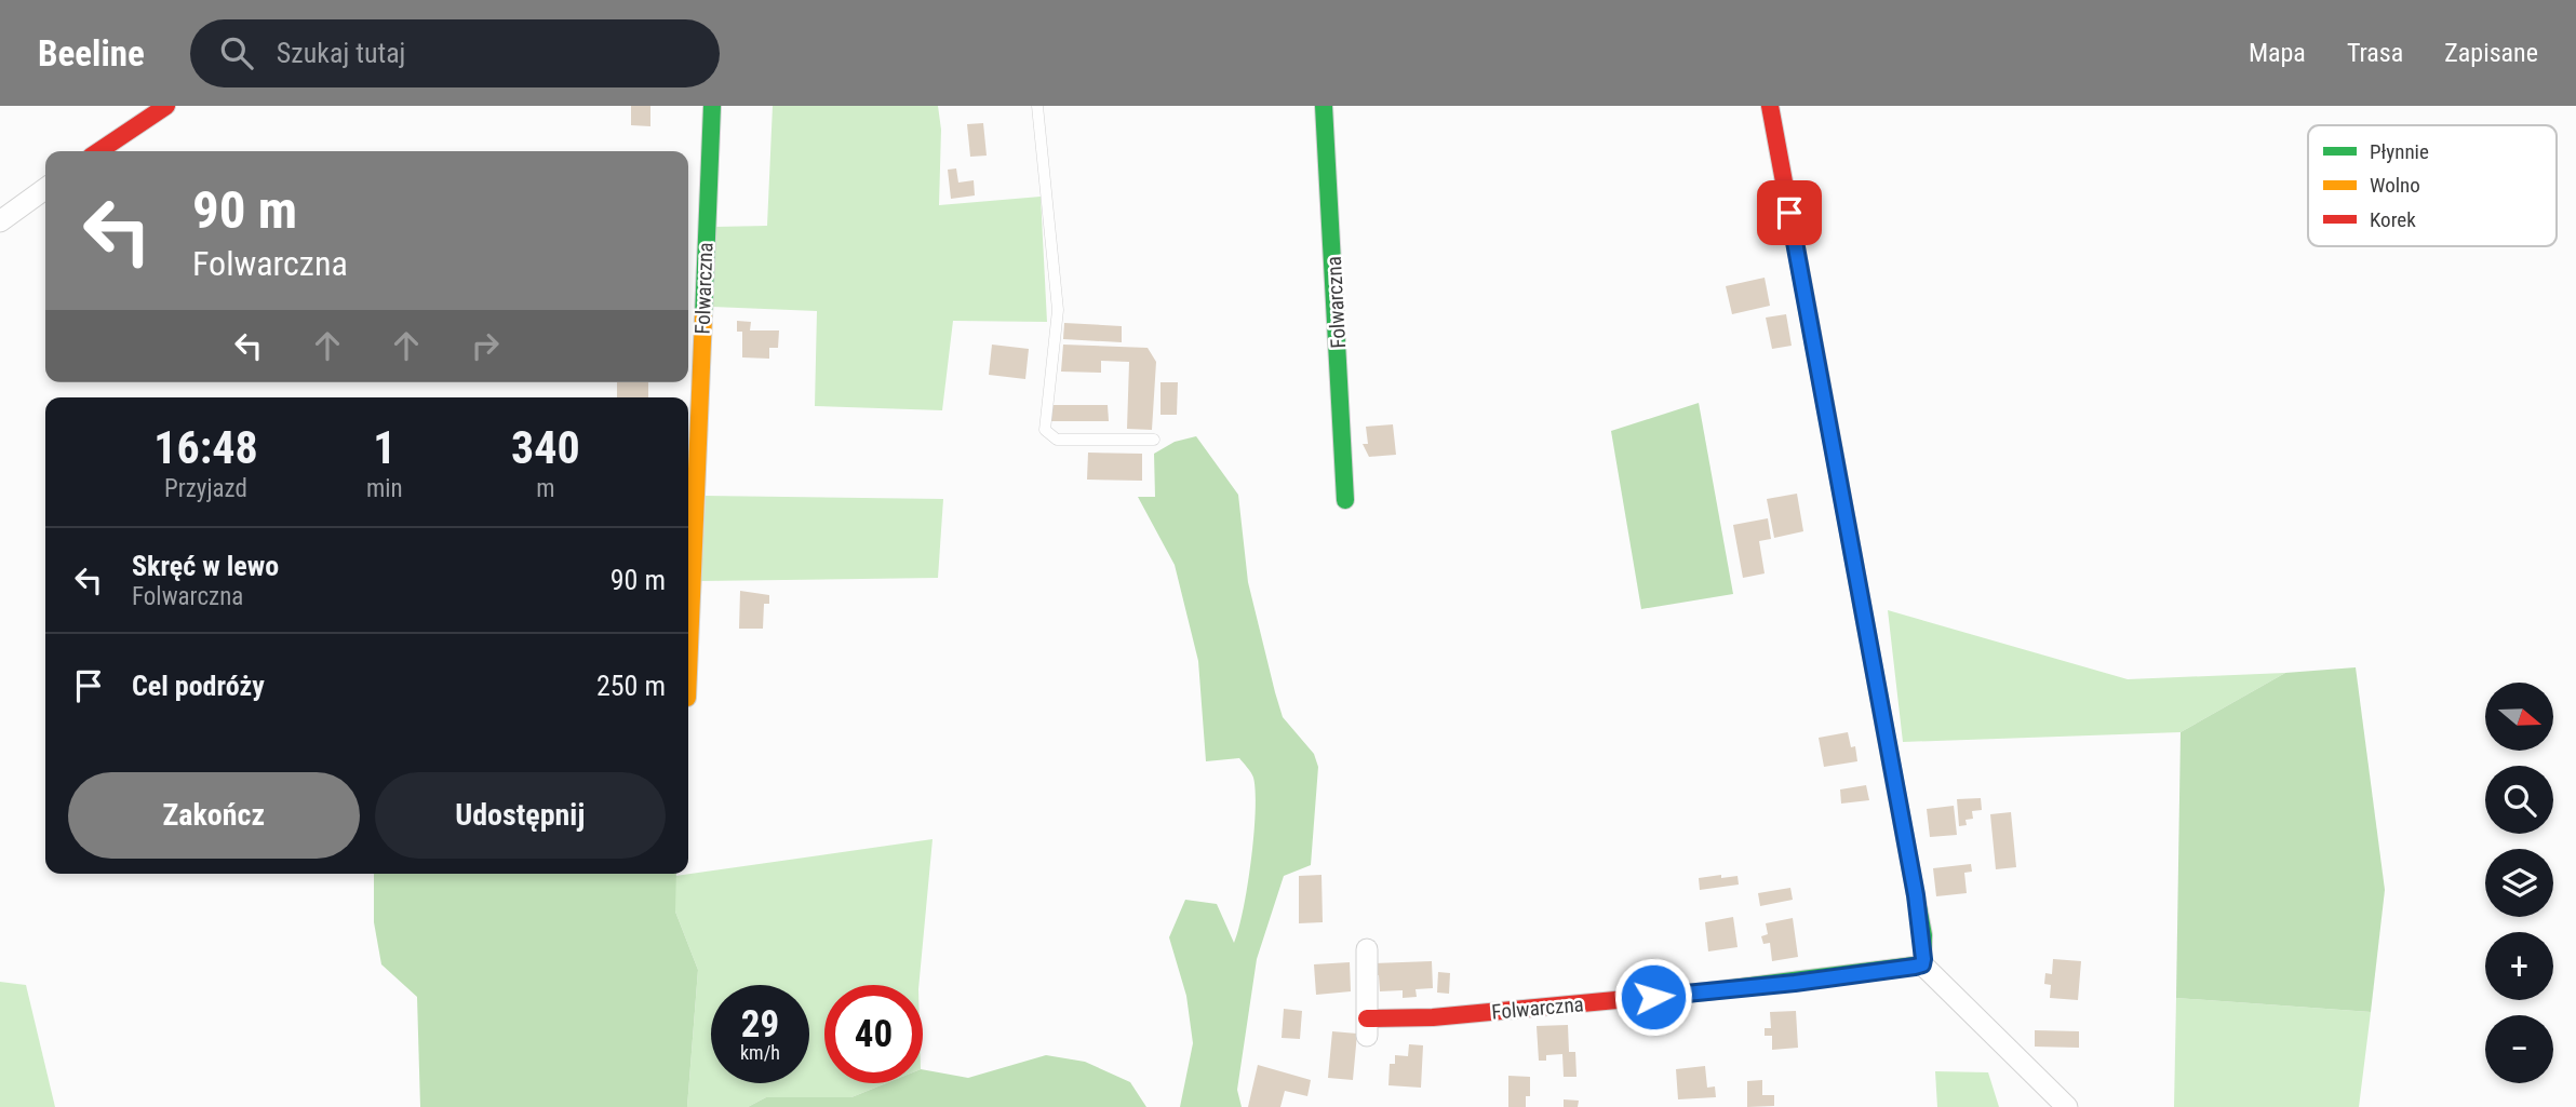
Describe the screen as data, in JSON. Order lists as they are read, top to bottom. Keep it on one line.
{"streets":{"street":["Folwarczna"]},"legend":["Płynnie","Wolno","Korek"],"north":"right","page":{"header":"Beeline","search":"Szukaj tutaj","nav":["Mapa","Trasa","Zapisane"],"turn":["90 m","Folwarczna"],"eta":["16:48","Przyjazd","1","min","340","m"],"list":[{"name":"Skręć w lewo","note":"Folwarczna","value":"90 m"},{"name":"Cel podróży","value":"250 m"}],"map_buttons":["+","−"],"buttons":["Zakończ","Udostępnij"],"speed":"29 km/h","limit":"40"}}
